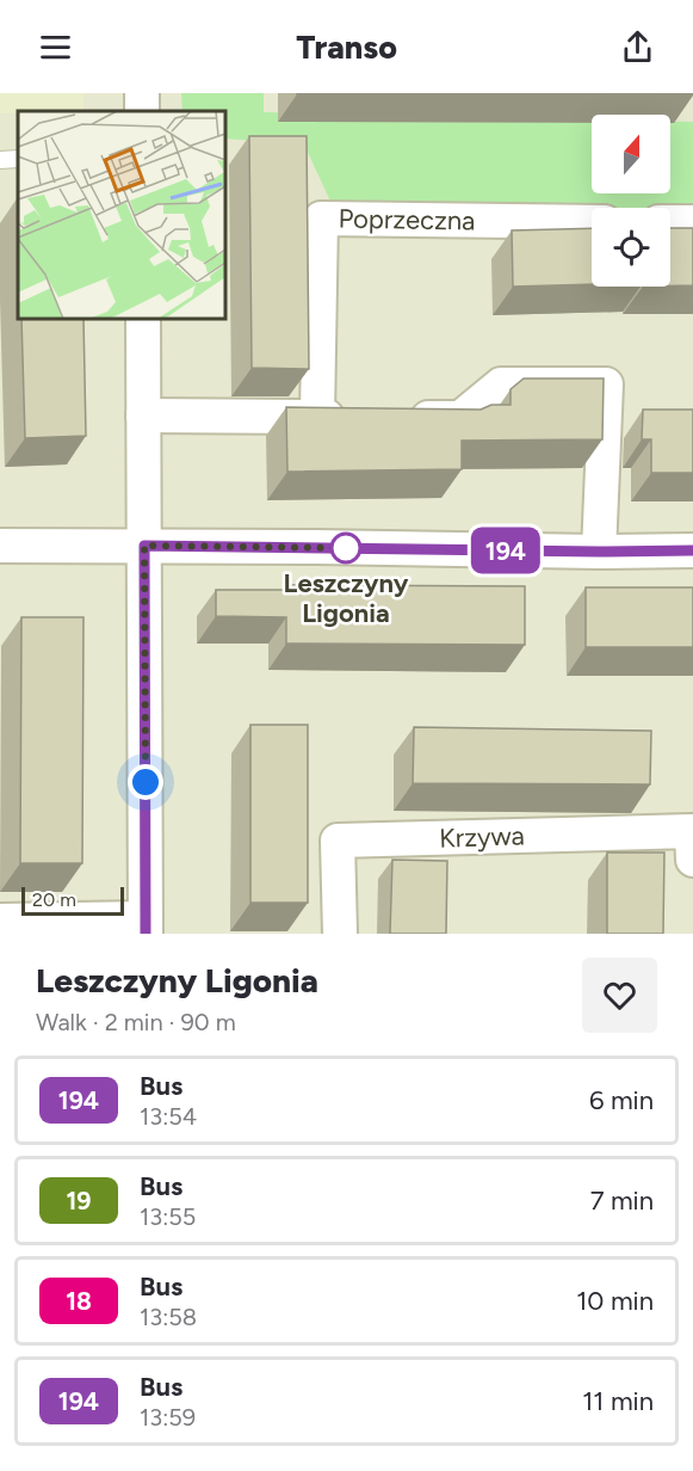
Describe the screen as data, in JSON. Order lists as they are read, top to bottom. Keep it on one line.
{"streets":{"street":["Poprzeczna","Krzywa"]},"places":["Leszczyny Ligonia"],"lines":["bus line 194"],"scale_bar":"20 m","north":"top","page":{"header":"Transo","on_map":"194","scale":"20 m","heading":["Leszczyny Ligonia","Walk · 2 min · 90 m"],"list":[{"mark":"194","name":"Bus","note":"13:54","value":"6 min"},{"mark":"19","name":"Bus","note":"13:55","value":"7 min"},{"mark":"18","name":"Bus","note":"13:58","value":"10 min"},{"mark":"194","name":"Bus","note":"13:59","value":"11 min"}]}}
